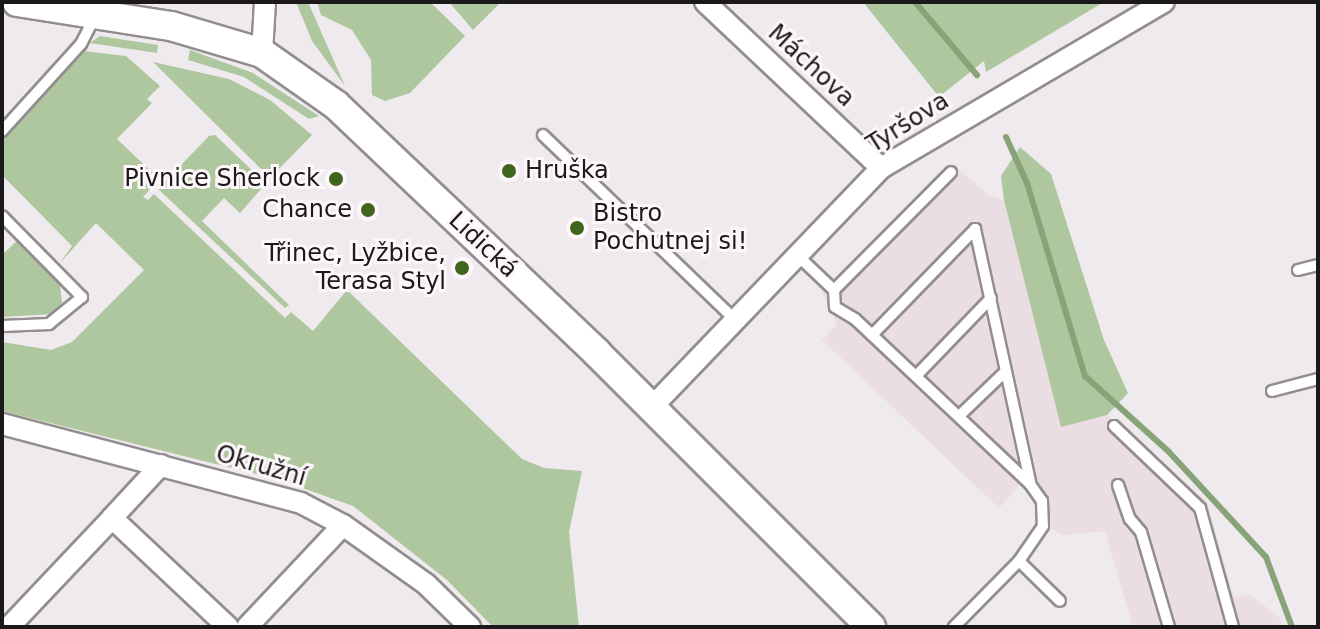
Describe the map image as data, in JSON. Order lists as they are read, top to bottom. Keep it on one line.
{"streets":{"street":["Máchova","Tyršova","Lidická","Okružní"]},"crossings":[["Máchova","Tyršova"],["Tyršova","Lidická"]],"places":["Hruška","Pivnice Sherlock","Chance","Bistro Pochutnej si!","Třinec, Lyžbice, Terasa Styl"]}
